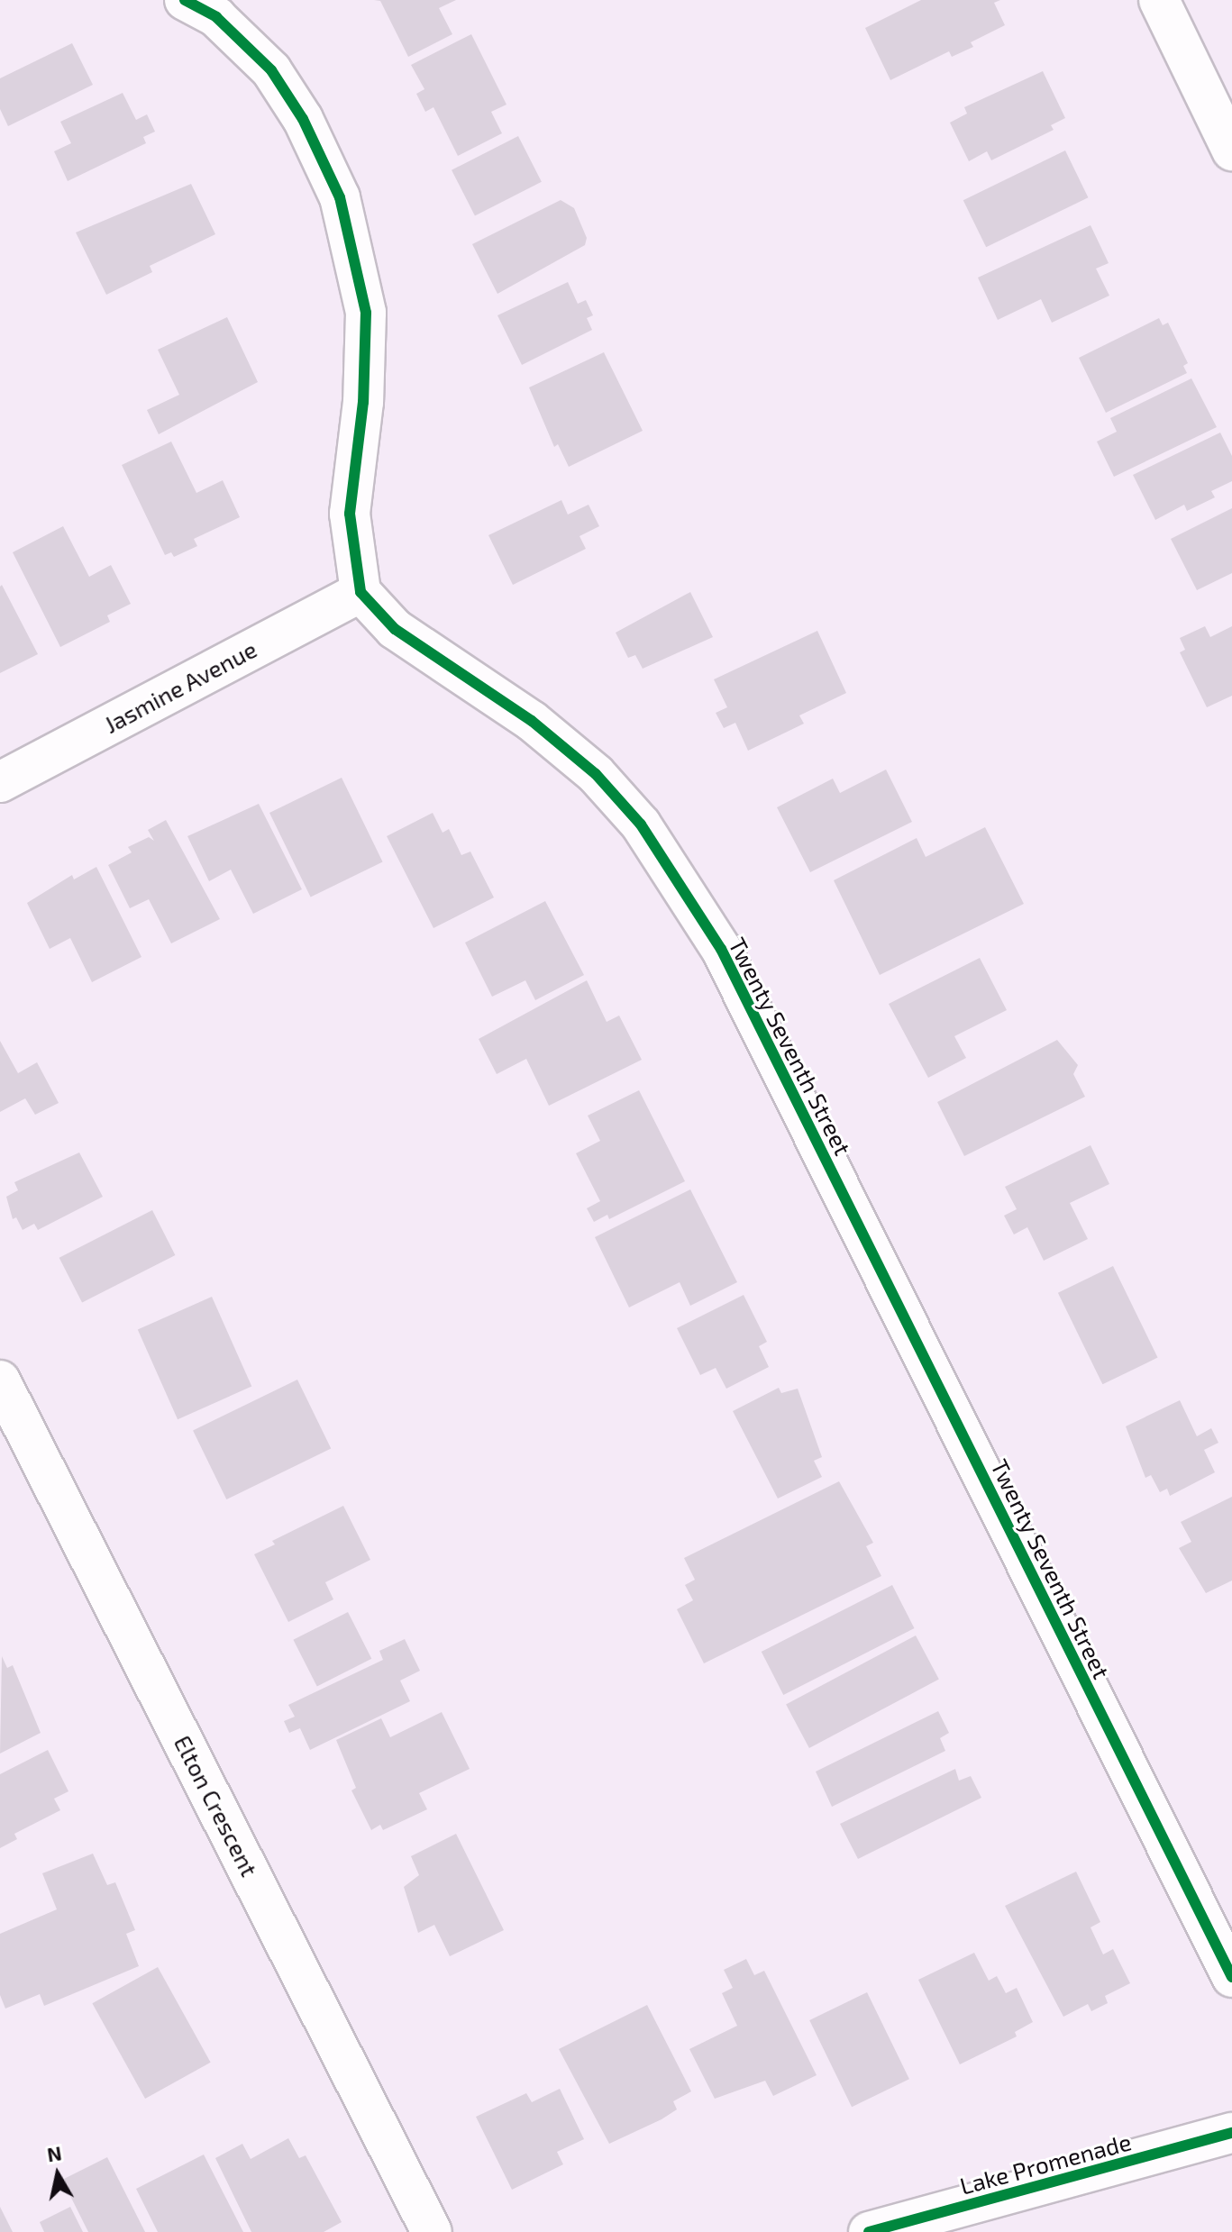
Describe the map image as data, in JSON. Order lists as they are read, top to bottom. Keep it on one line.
{"streets":{"street":["Jasmine Avenue","Twenty Seventh Street","Elton Crescent","Lake Promenade"]},"crossings":[["Jasmine Avenue","Twenty Seventh Street"]],"north":"top"}
